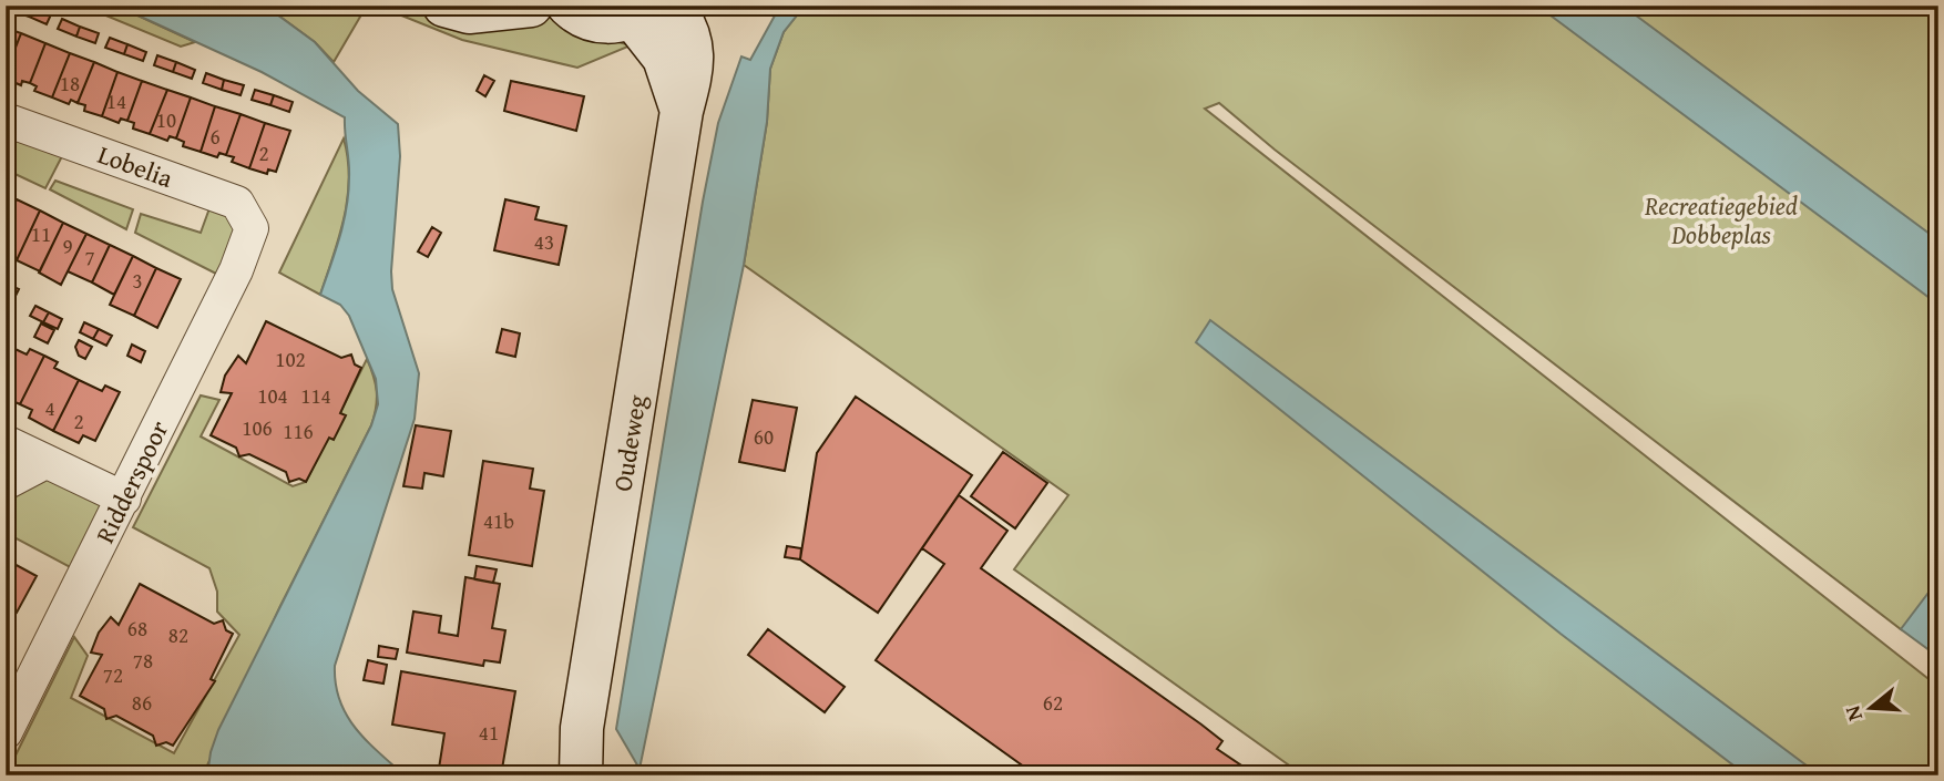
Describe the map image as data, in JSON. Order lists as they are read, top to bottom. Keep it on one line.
{"streets":{"main road":["Oudeweg"],"street":["Lobelia","Ridderspoor"]},"crossings":[["Lobelia","Ridderspoor"]],"parks":["Recreatiegebied Dobbeplas"],"house_numbers":["18","14","10","6","2","11","43","9","7","3","102","104","114","4","2","106","116","60","41b","68","82","78","72","86","62","41"],"north":"left"}
